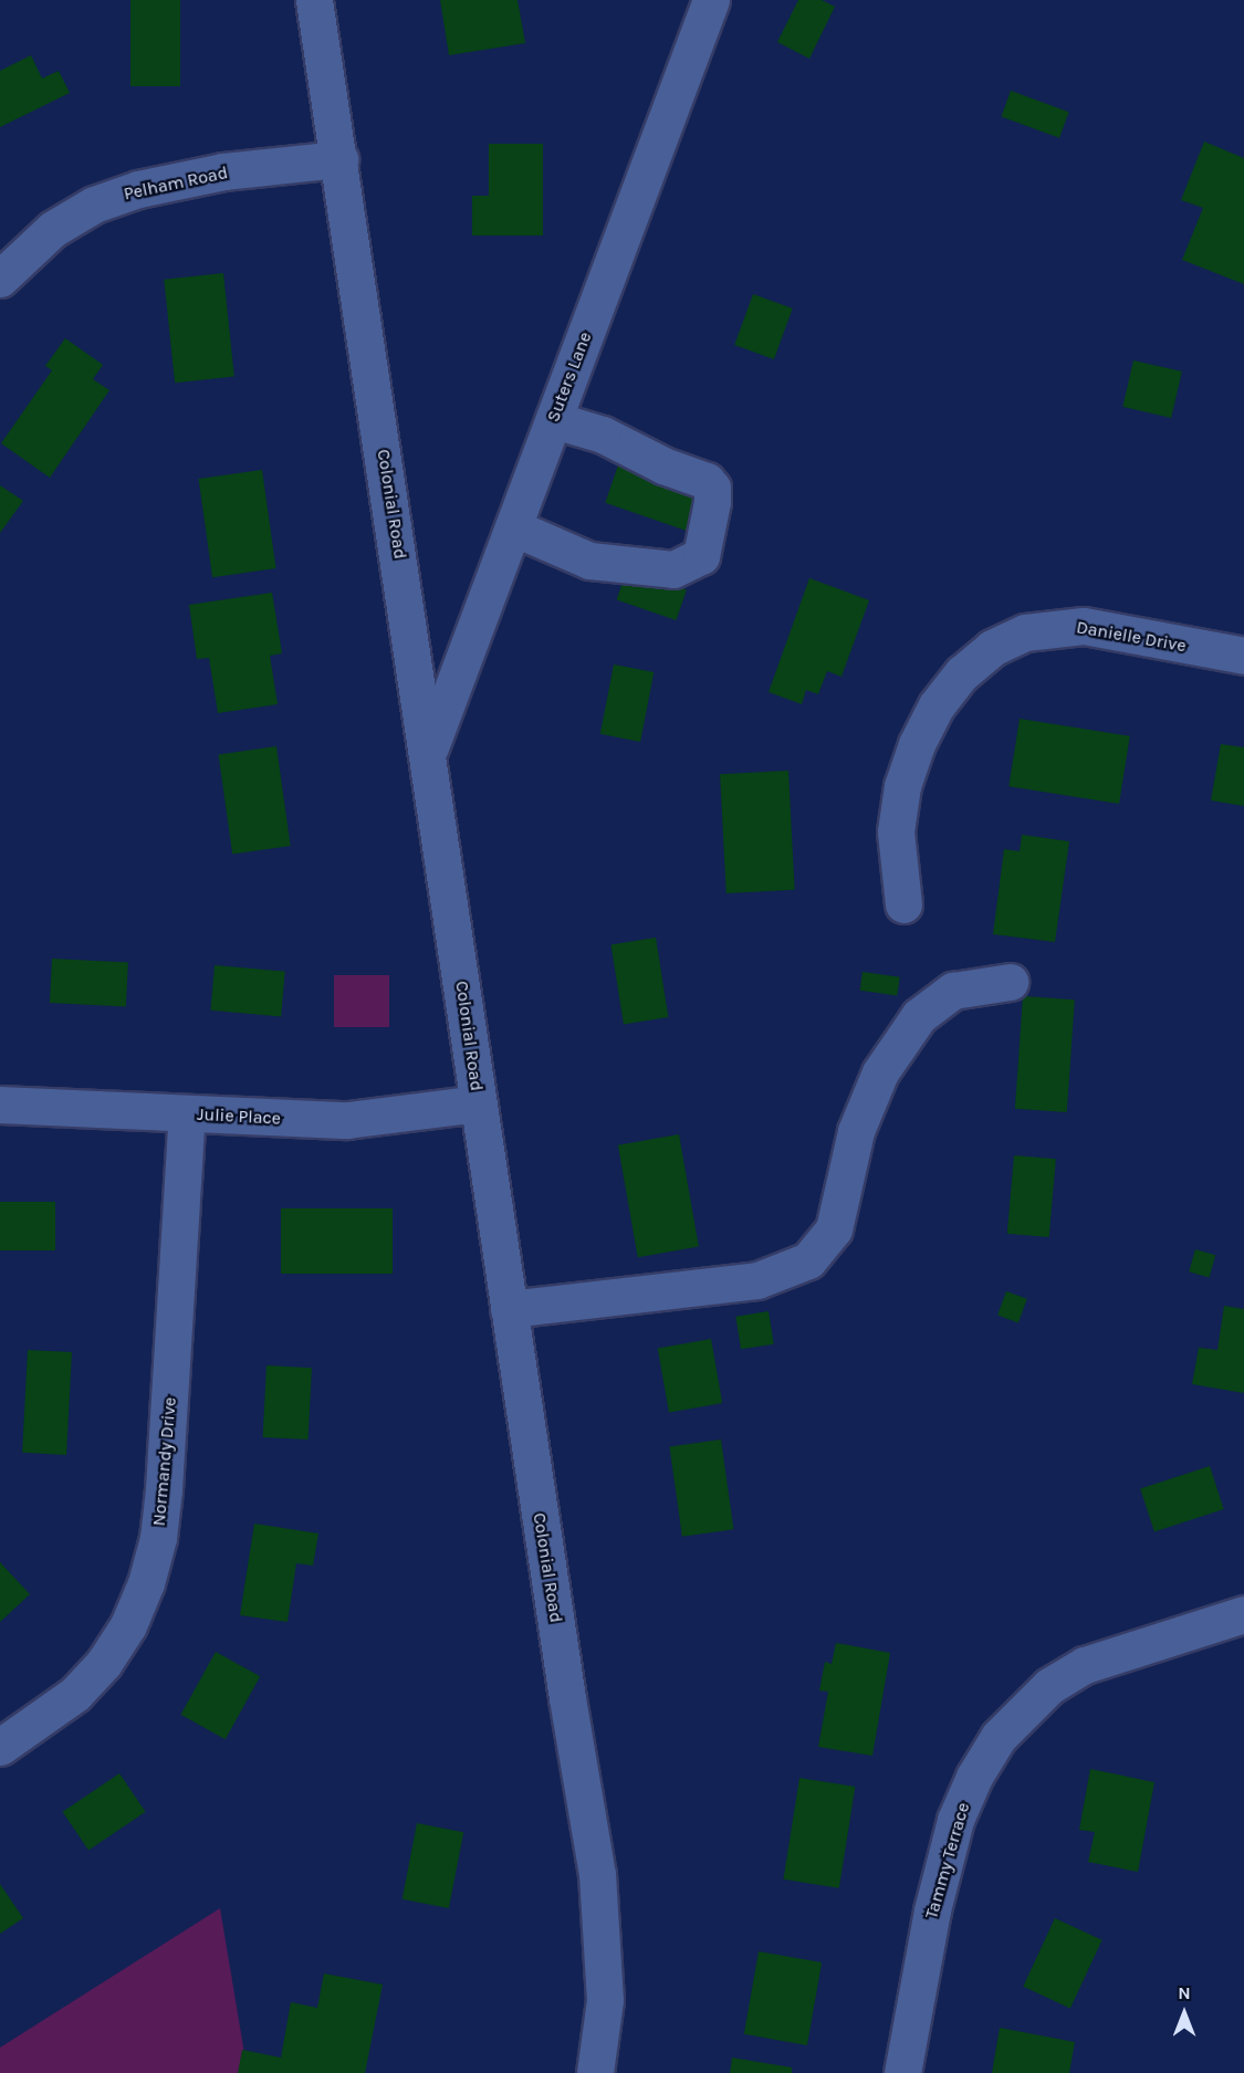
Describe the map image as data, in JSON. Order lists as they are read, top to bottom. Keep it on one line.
{"streets":{"street":["Pelham Road","Suters Lane","Colonial Road","Danielle Drive","Julie Place","Normandy Drive","Tammy Terrace"]},"crossings":[["Pelham Road","Colonial Road"],["Suters Lane","Colonial Road"],["Colonial Road","Julie Place"],["Julie Place","Normandy Drive"]],"north":"top"}
